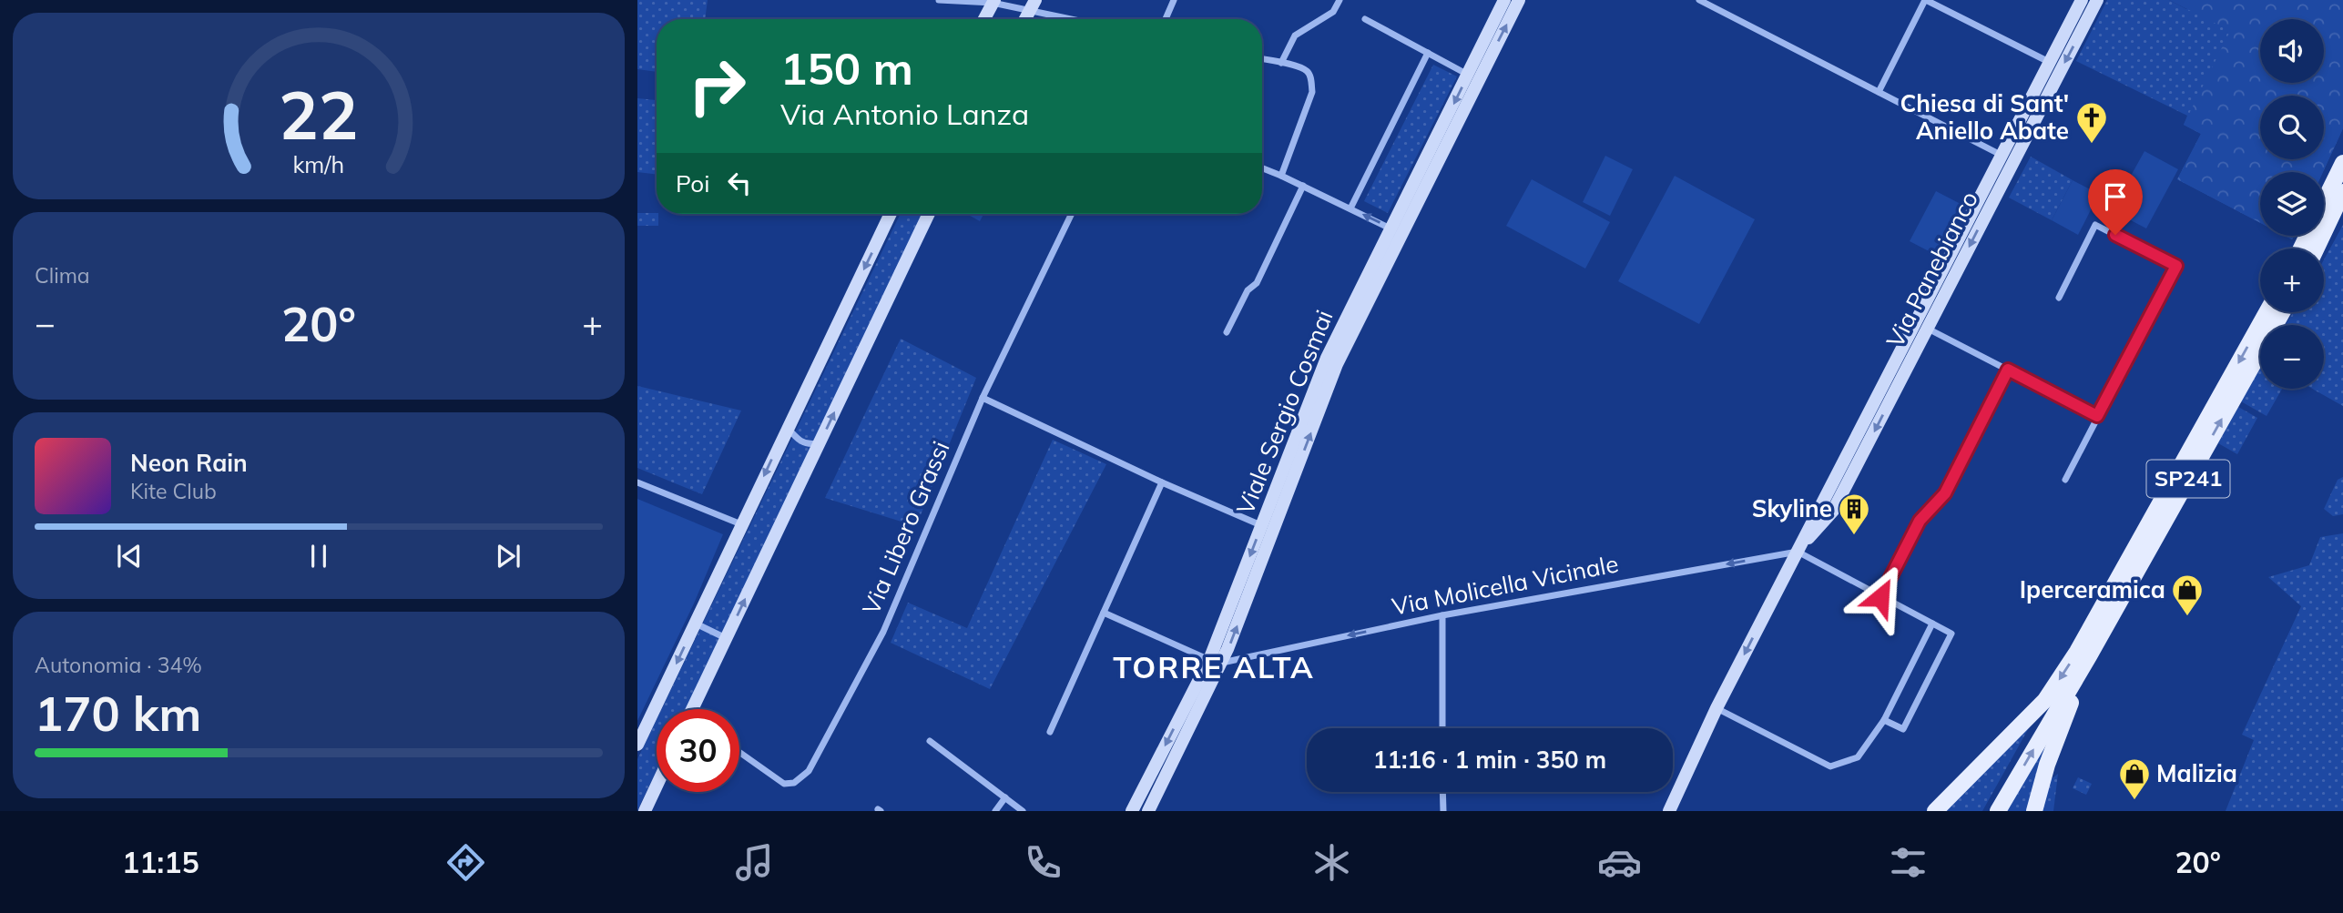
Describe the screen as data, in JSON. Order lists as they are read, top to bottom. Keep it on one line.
{"streets":{"main road":["SP241"],"street":["Via Panebianco","Viale Sergio Cosmai","Via Libero Grassi","Via Molicella Vicinale"]},"crossings":[["Via Panebianco","Via Molicella Vicinale"],["Viale Sergio Cosmai","Via Molicella Vicinale"]],"one_way":["Via Molicella Vicinale"],"districts":["TORRE ALTA"],"places":{"church":["Chiesa di Sant' Aniello Abate"],"building":["Skyline"],"shop":["Iperceramica","Malizia"]},"page":{"map_buttons":["+","−"],"turn":["150 m","Via Antonio Lanza"],"then":"Poi","tile":["Clima",["Autonomia · 34%","170 km"]],"heat":["−","20°","+"],"song":["Neon Rain","Kite Club"],"limit":"30","trip":"11:16 · 1 min · 350 m","tabs":["11:15","20°"],"gauge":["22","km/h"]}}
